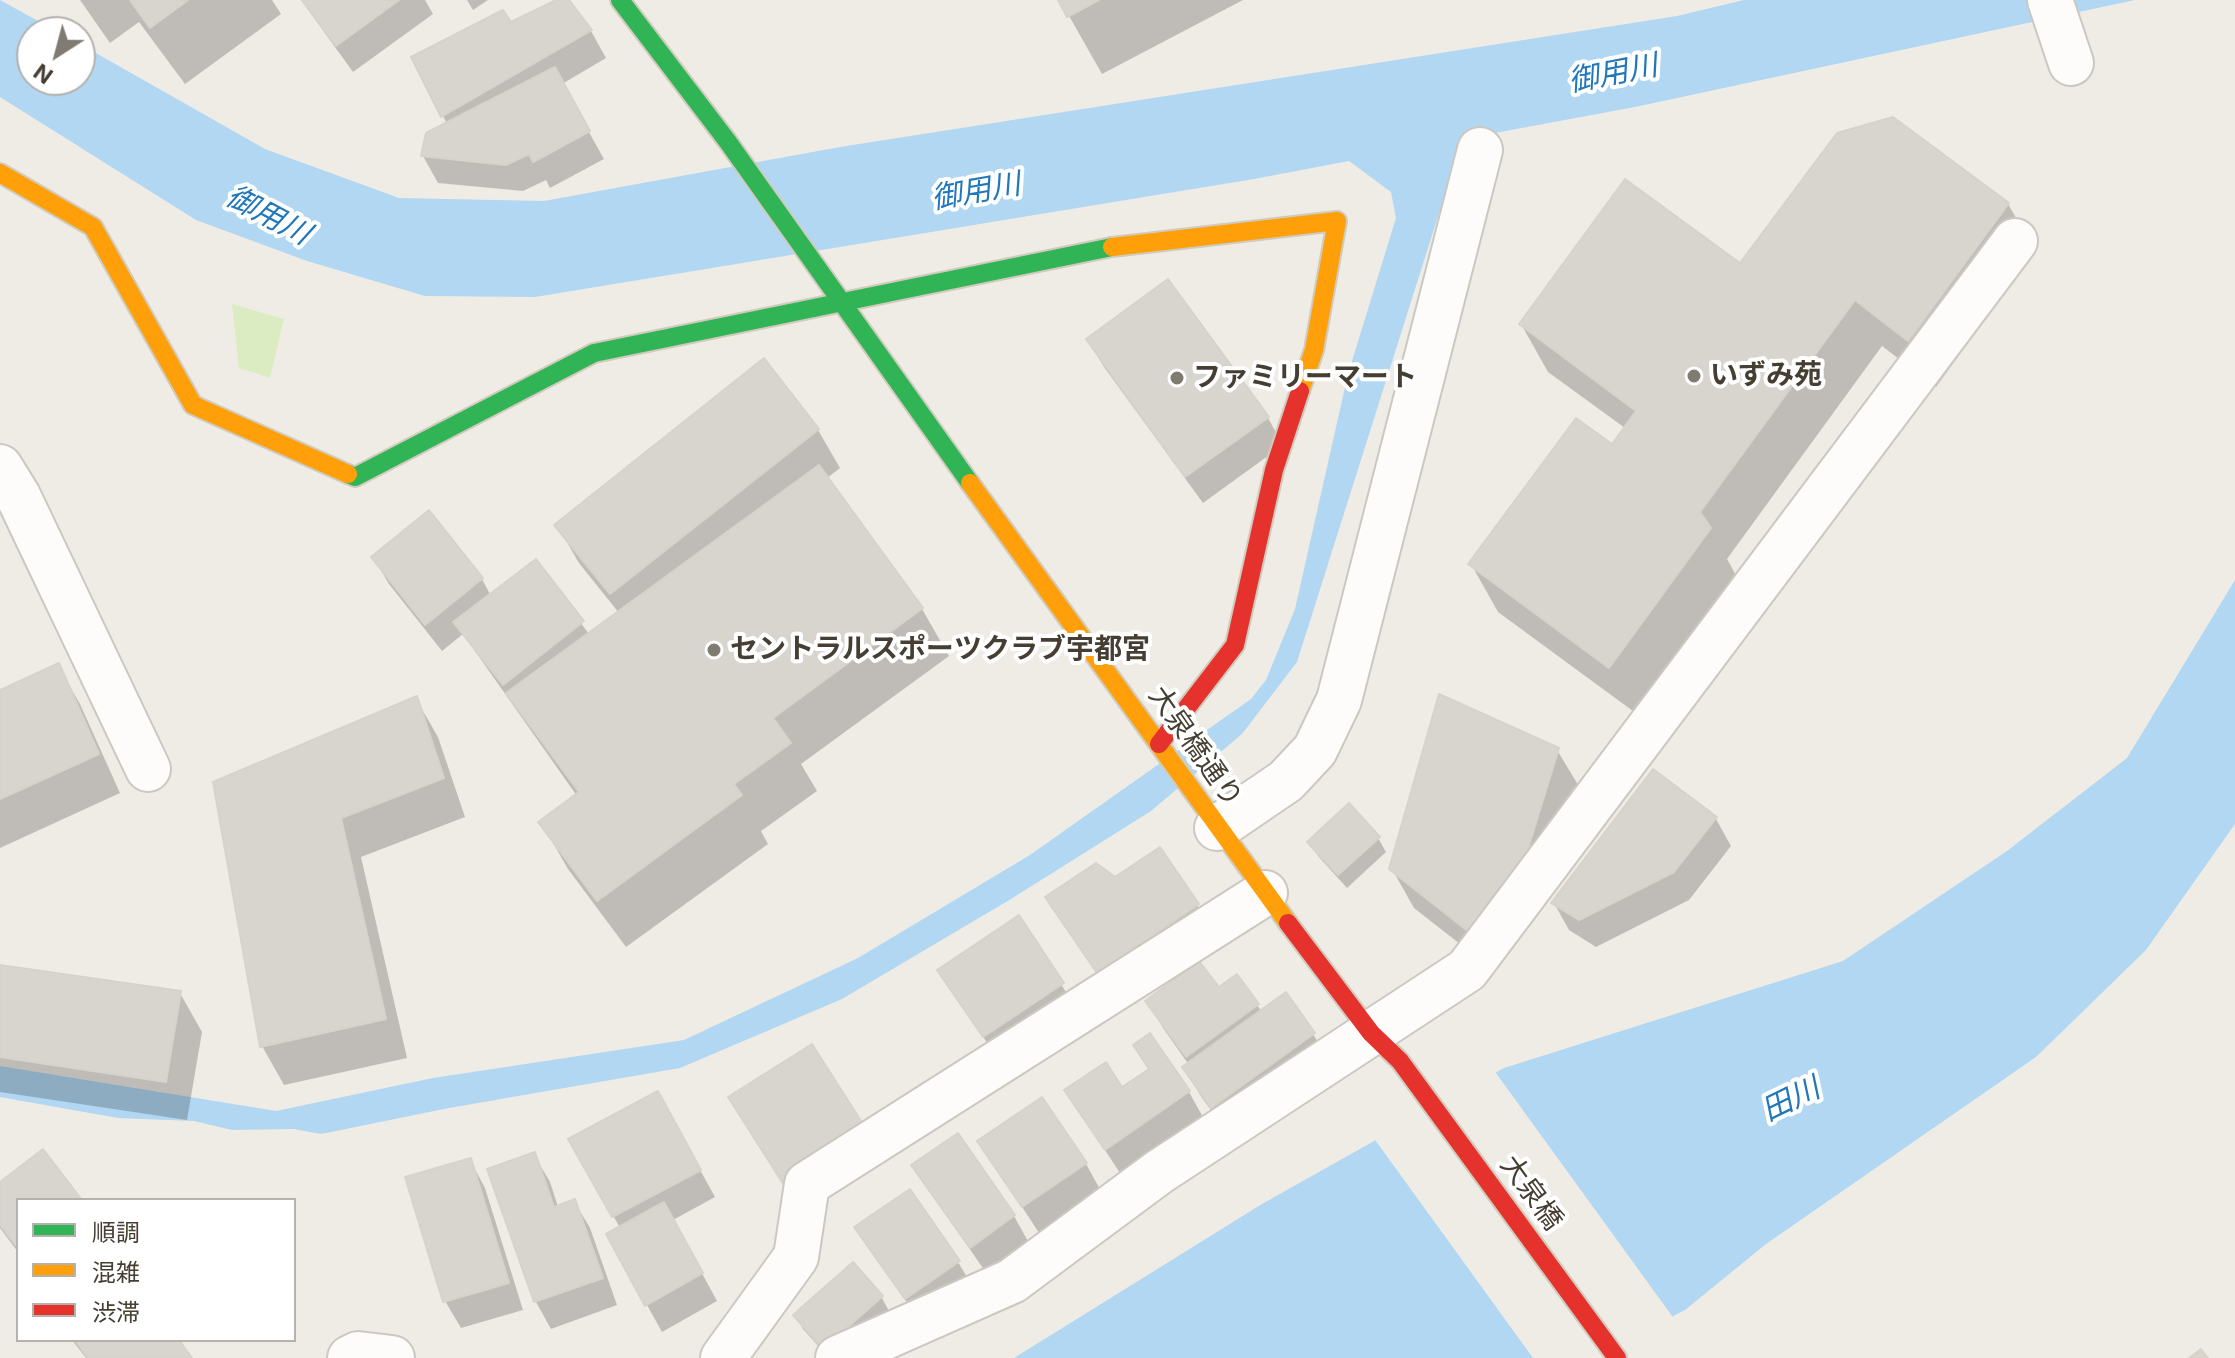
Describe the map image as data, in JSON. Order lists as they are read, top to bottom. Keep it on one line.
{"streets":{"street":["大泉橋通り","大泉橋"]},"crossings":[["大泉橋通り","大泉橋"]],"water":["御用川","田川"],"places":["いずみ苑","ファミリーマート","セントラルスポーツクラブ宇都宮"],"legend":["順調","混雑","渋滞"],"north":"bottom left"}
